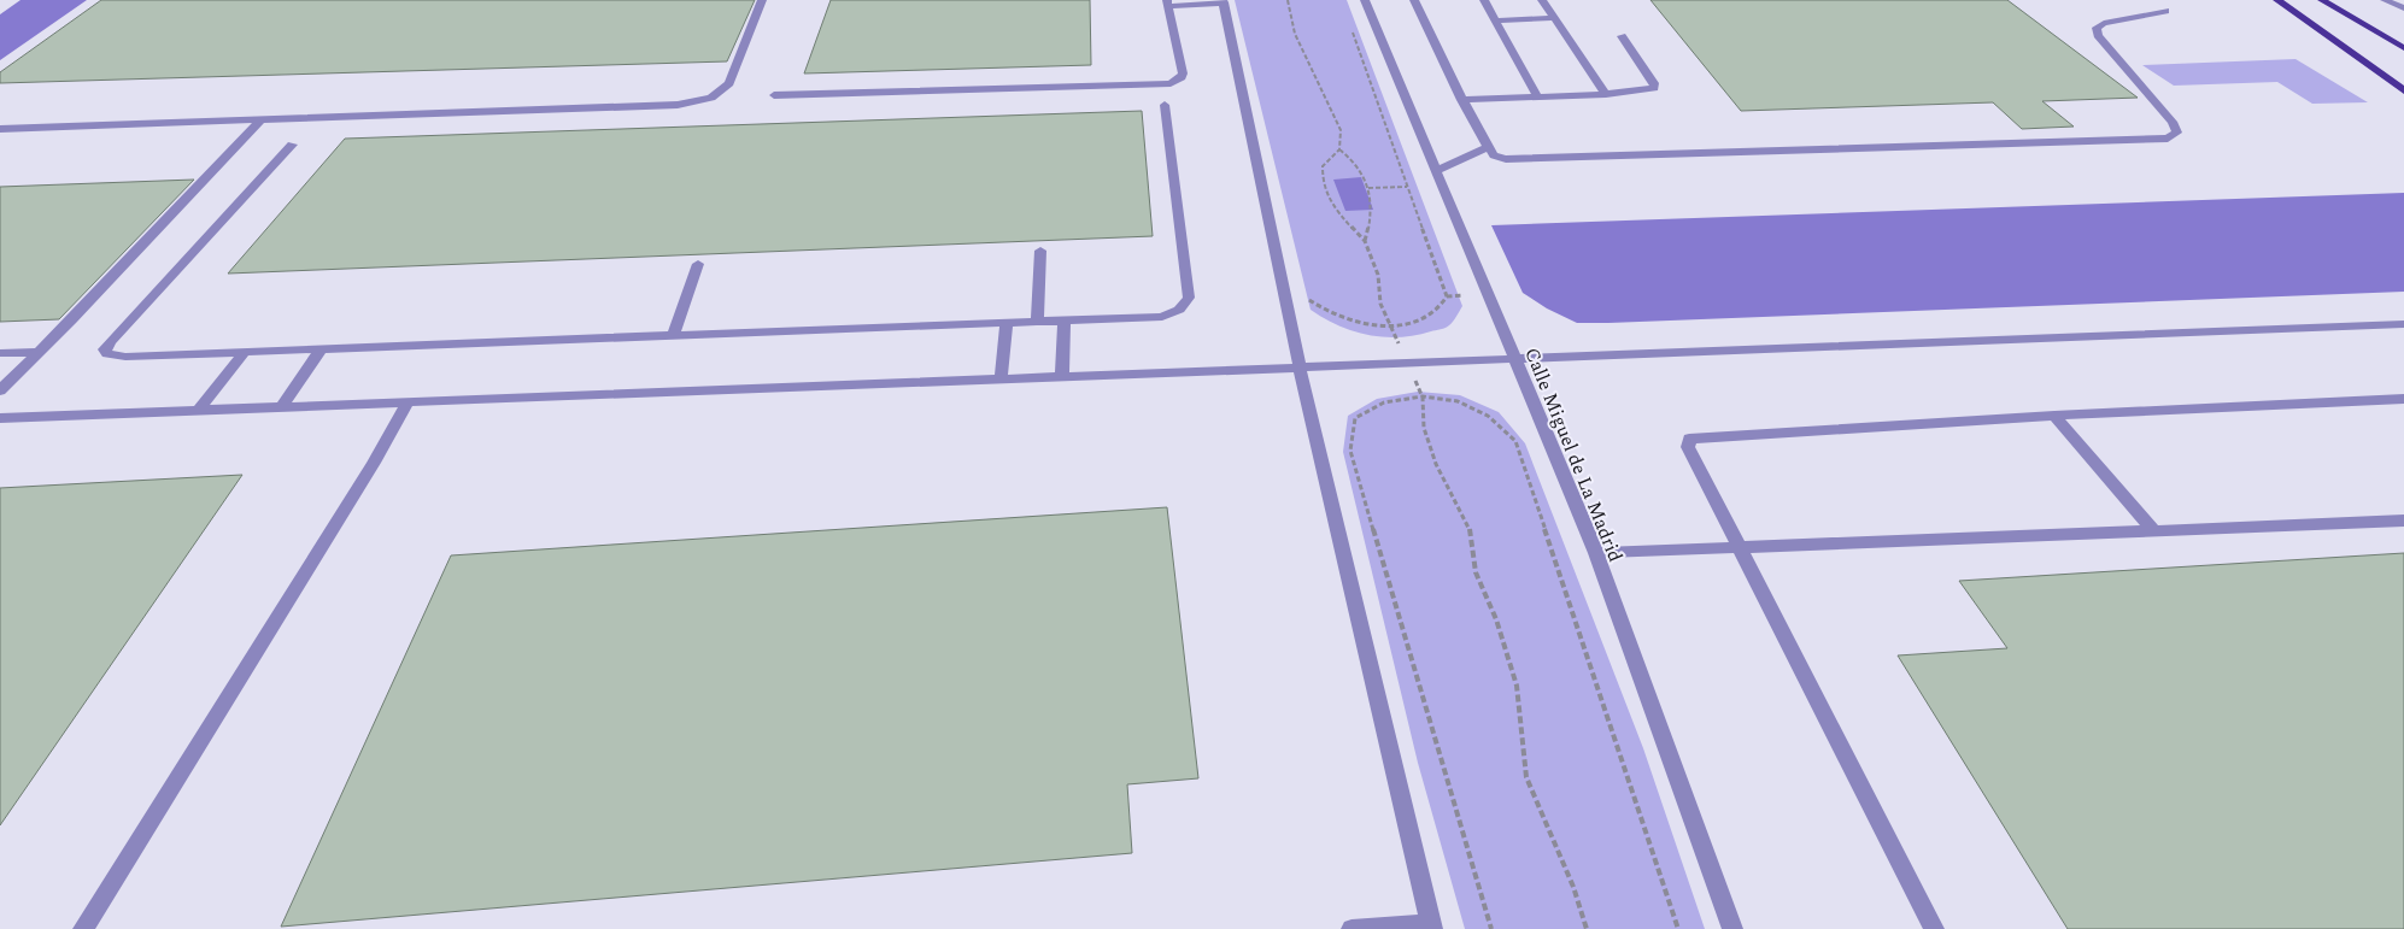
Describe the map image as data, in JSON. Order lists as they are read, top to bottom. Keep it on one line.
{"streets":{"street":["Calle Miguel de La Madrid"]}}
